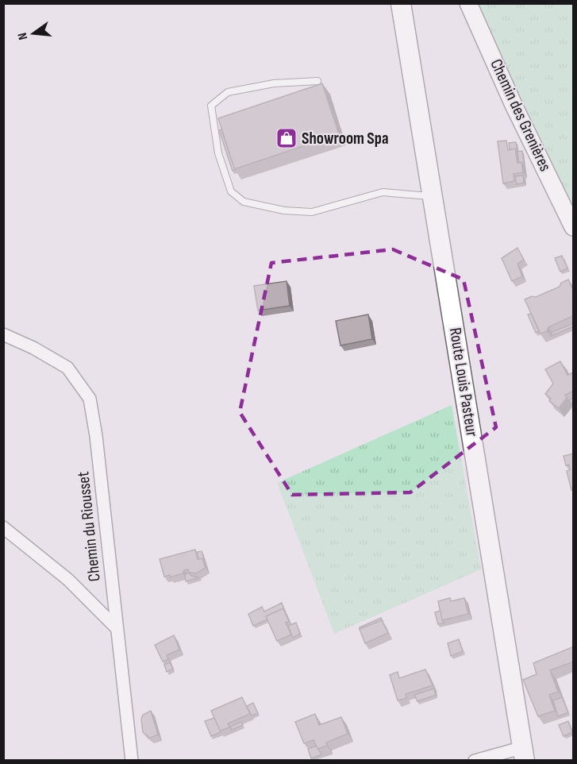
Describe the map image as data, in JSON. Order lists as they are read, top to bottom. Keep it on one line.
{"streets":{"main road":["Route Louis Pasteur"],"street":["Chemin des Grenières","Chemin du Riousset"]},"places":{"shop":["Showroom Spa"]},"north":"left"}
